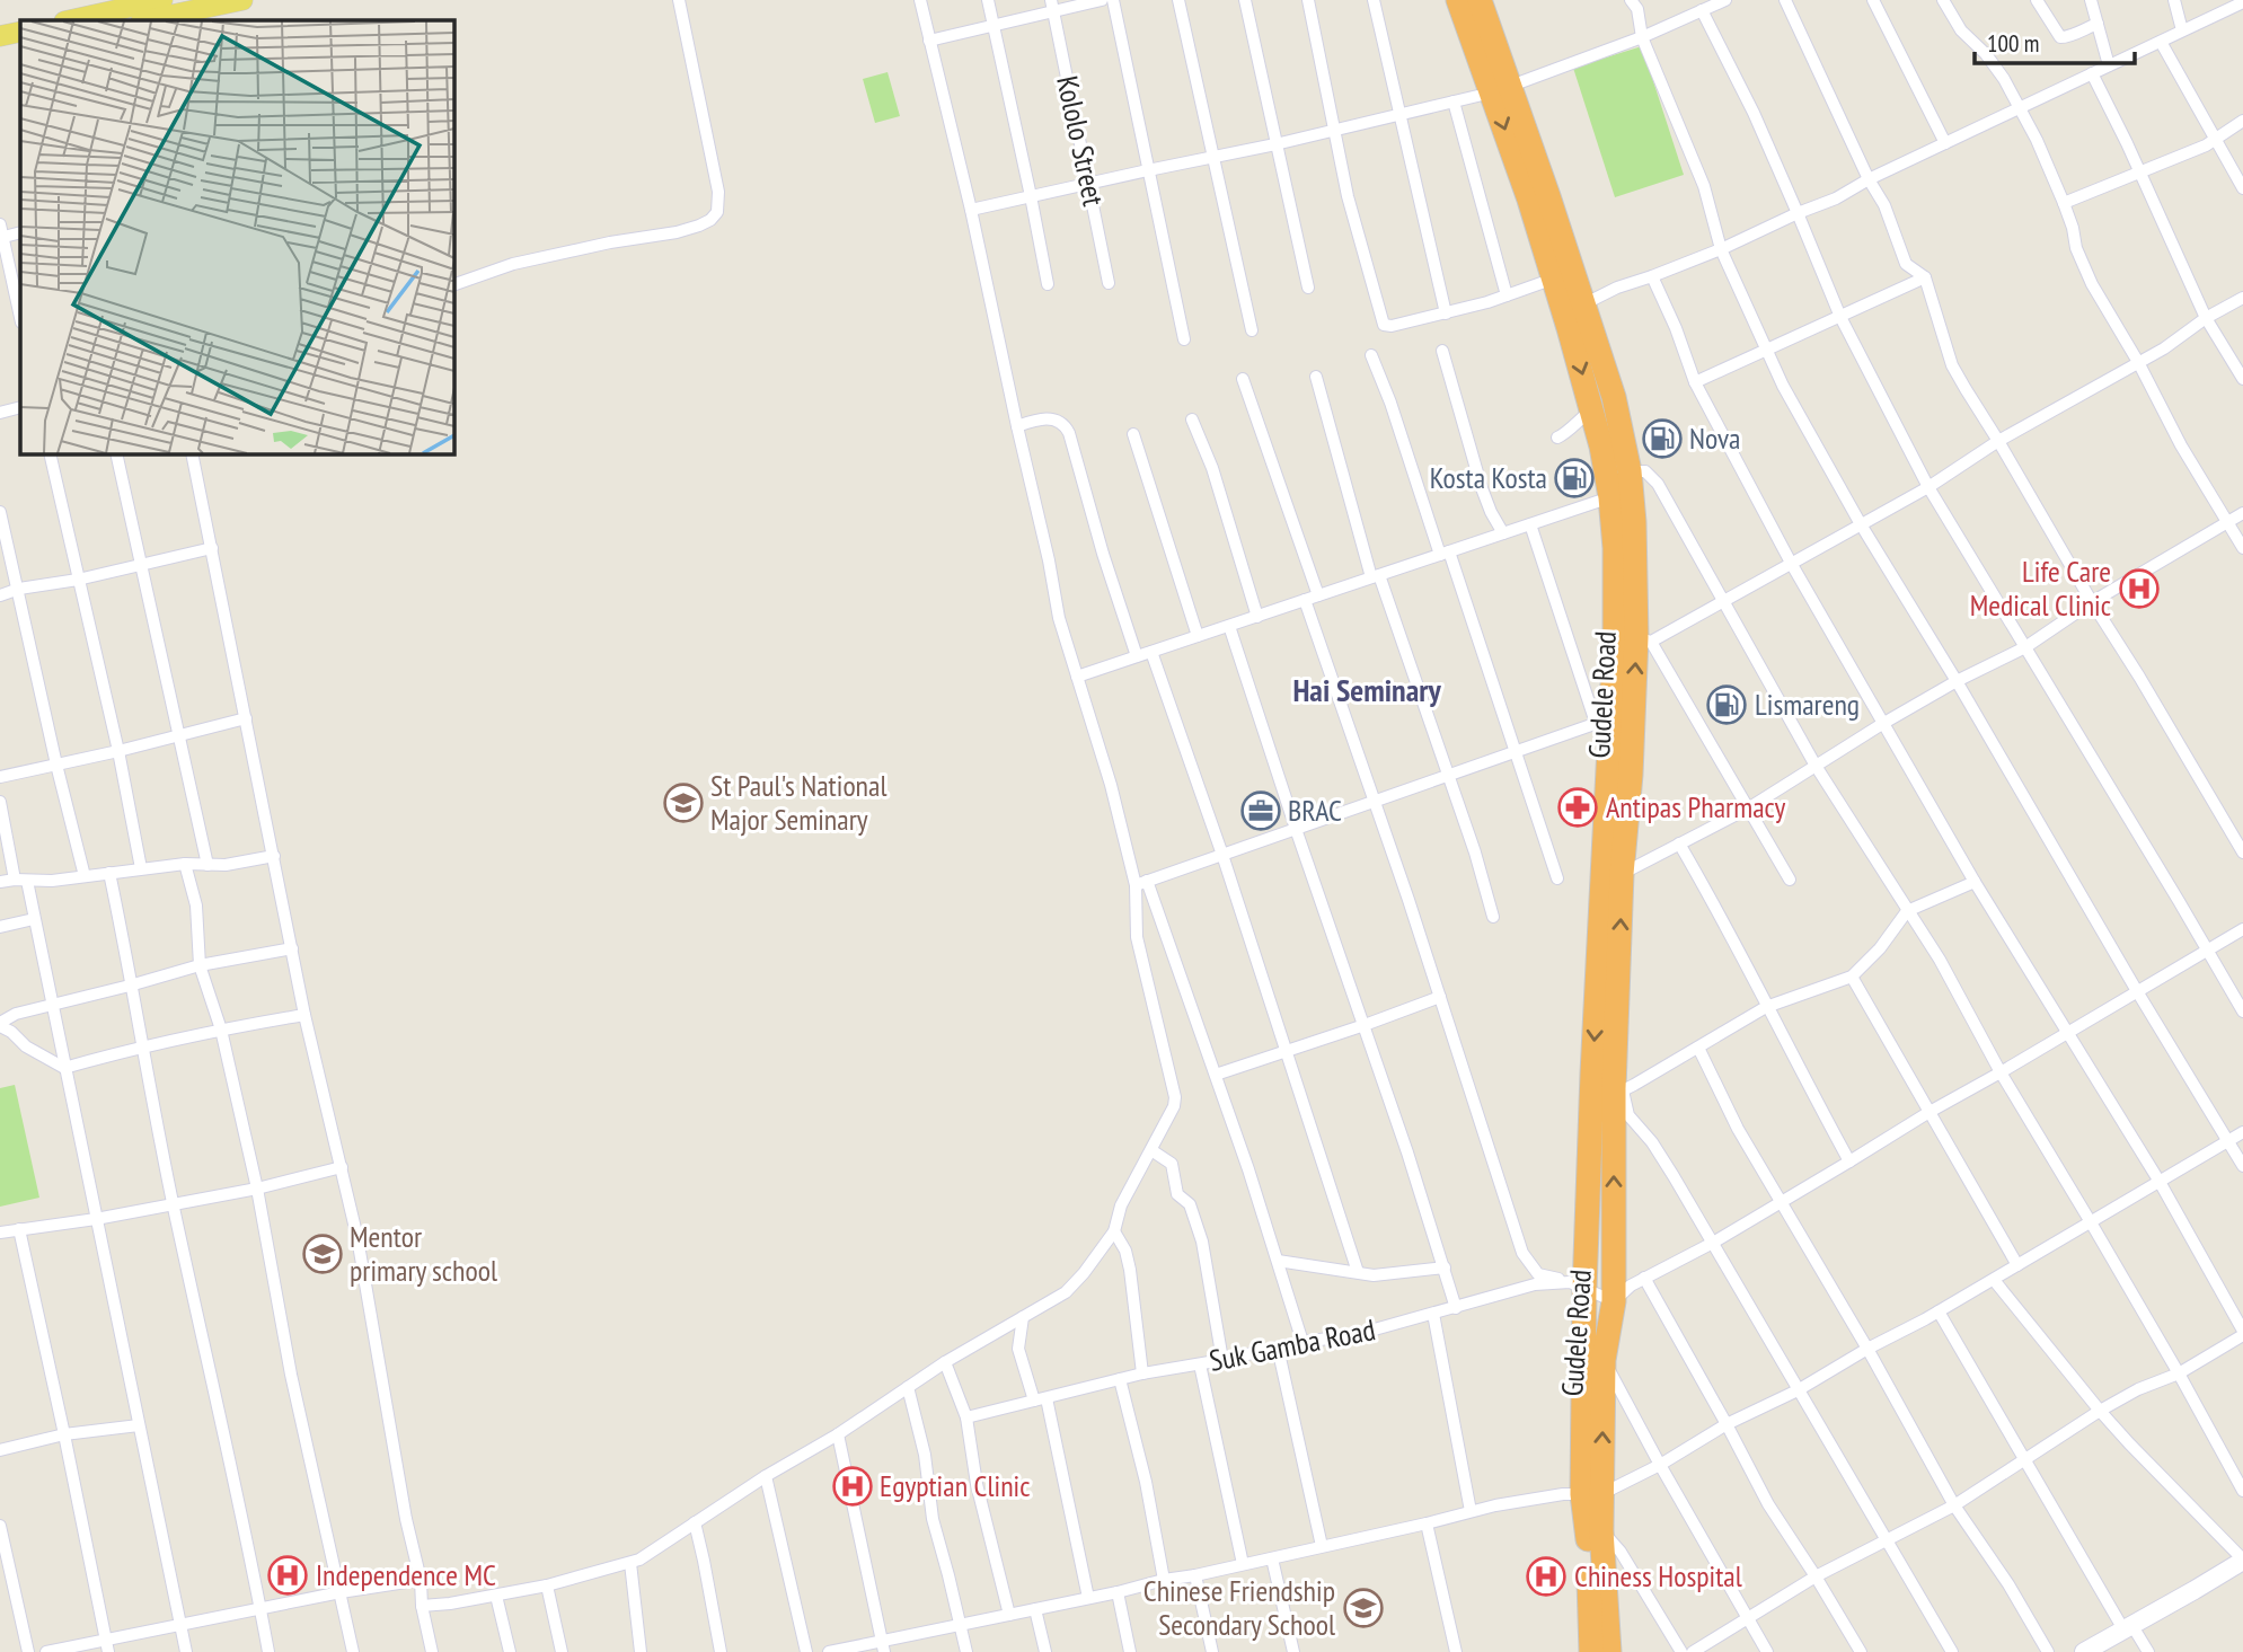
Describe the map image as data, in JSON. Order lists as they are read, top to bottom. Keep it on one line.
{"streets":{"highway":["Gudele Road"],"street":["Kololo Street","Suk Gamba Road"]},"crossings":[["Gudele Road","Suk Gamba Road"]],"districts":["Hai Seminary"],"places":{"fuel station":["Nova","Kosta Kosta","Lismareng"],"hospital":["Life Care Medical Clinic","Egyptian Clinic","Independence MC","Chiness Hospital"],"school or university":["St Paul's National Major Seminary","Mentor primary school","Chinese Friendship Secondary School"],"pharmacy":["Antipas Pharmacy"],"office":["BRAC"]},"scale_bar":"100 m"}
